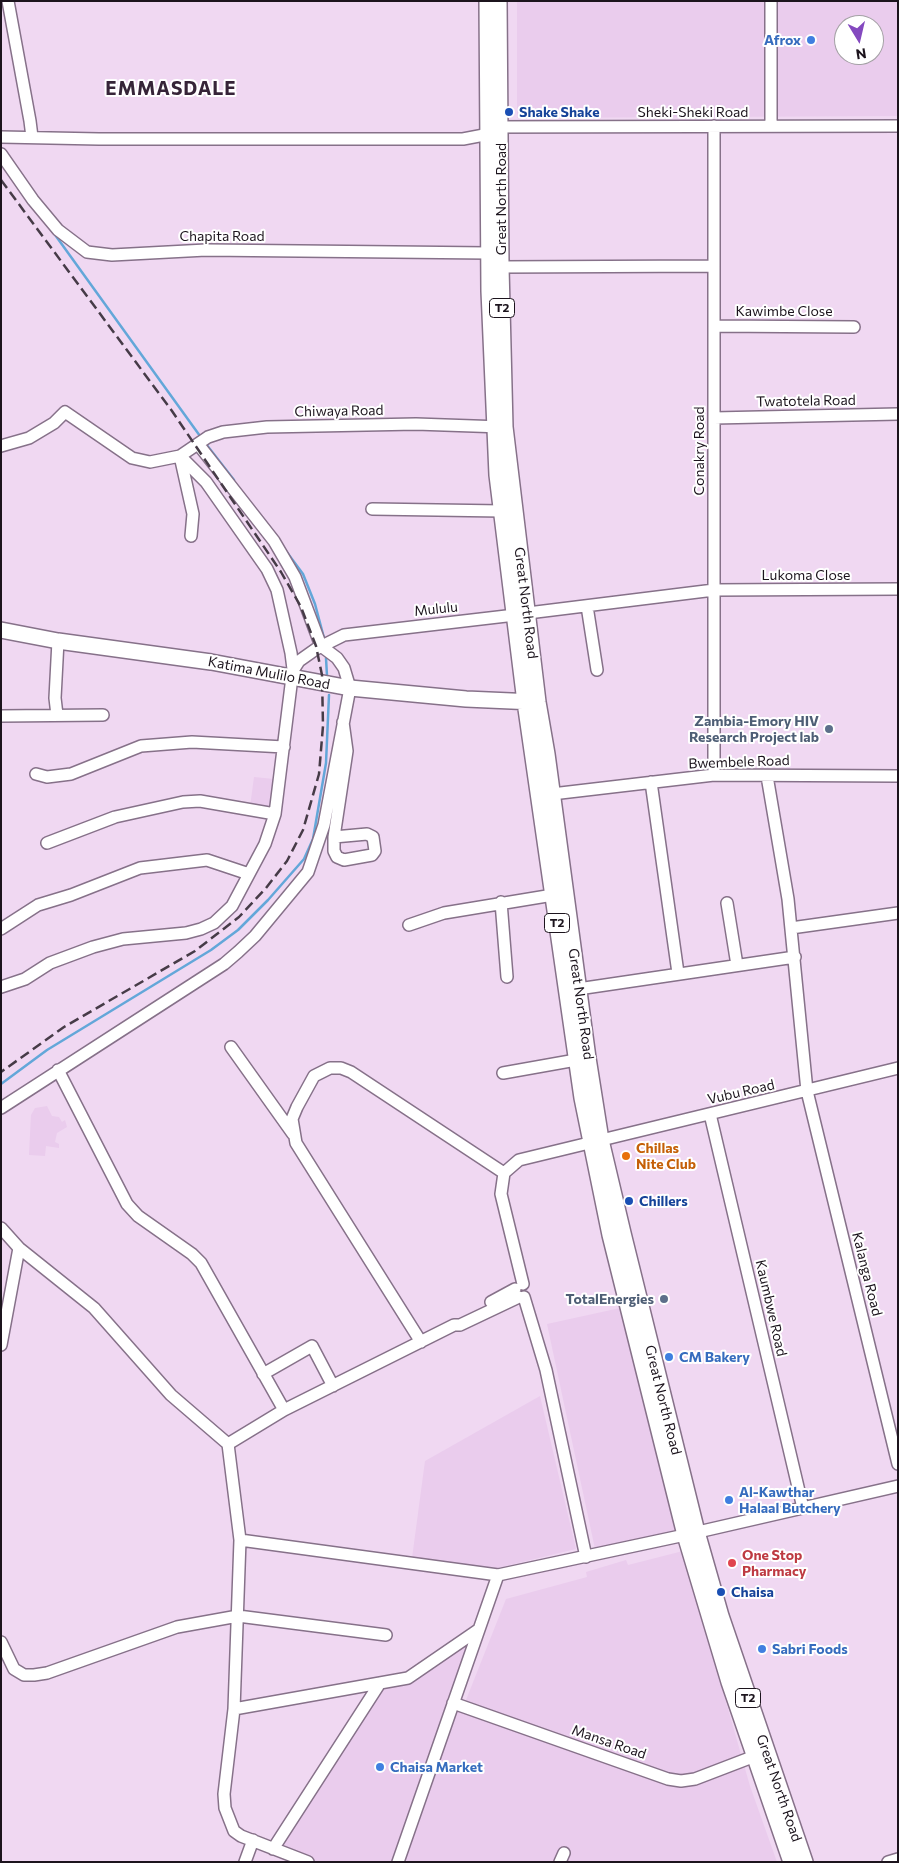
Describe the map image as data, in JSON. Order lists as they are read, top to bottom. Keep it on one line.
{"streets":{"main road":["Great North Road","T2","Katima Mulilo Road"],"street":["Sheki-Sheki Road","Chapita Road","Kawimbe Close","Twatotela Road","Chiwaya Road","Conakry Road","Lukoma Close","Mululu","Bwembele Road","Vubu Road","Kalanga Road","Kaumbwe Road","Mansa Road"]},"crossings":[["Sheki-Sheki Road","Great North Road"],["Sheki-Sheki Road","Conakry Road"],["Great North Road","Chapita Road"],["Great North Road","Chiwaya Road"],["Great North Road","Mululu"],["Great North Road","Katima Mulilo Road"],["Great North Road","Bwembele Road"],["Great North Road","Vubu Road"],["Great North Road","Mansa Road"],["Kawimbe Close","Conakry Road"],["Twatotela Road","Conakry Road"],["Conakry Road","Lukoma Close"],["Conakry Road","Bwembele Road"],["Lukoma Close","Mululu"],["Mululu","Katima Mulilo Road"],["Bwembele Road","Kalanga Road"],["Vubu Road","Kalanga Road"],["Vubu Road","Kaumbwe Road"]],"districts":["EMMASDALE"],"places":["Afrox","Shake Shake","Zambia-Emory HIV Research Project lab","Chillas Nite Club","Chillers","TotalEnergies","CM Bakery","Al-Kawthar Halaal Butchery","One Stop Pharmacy","Chaisa","Sabri Foods","Chaisa Market"],"north":"bottom"}
